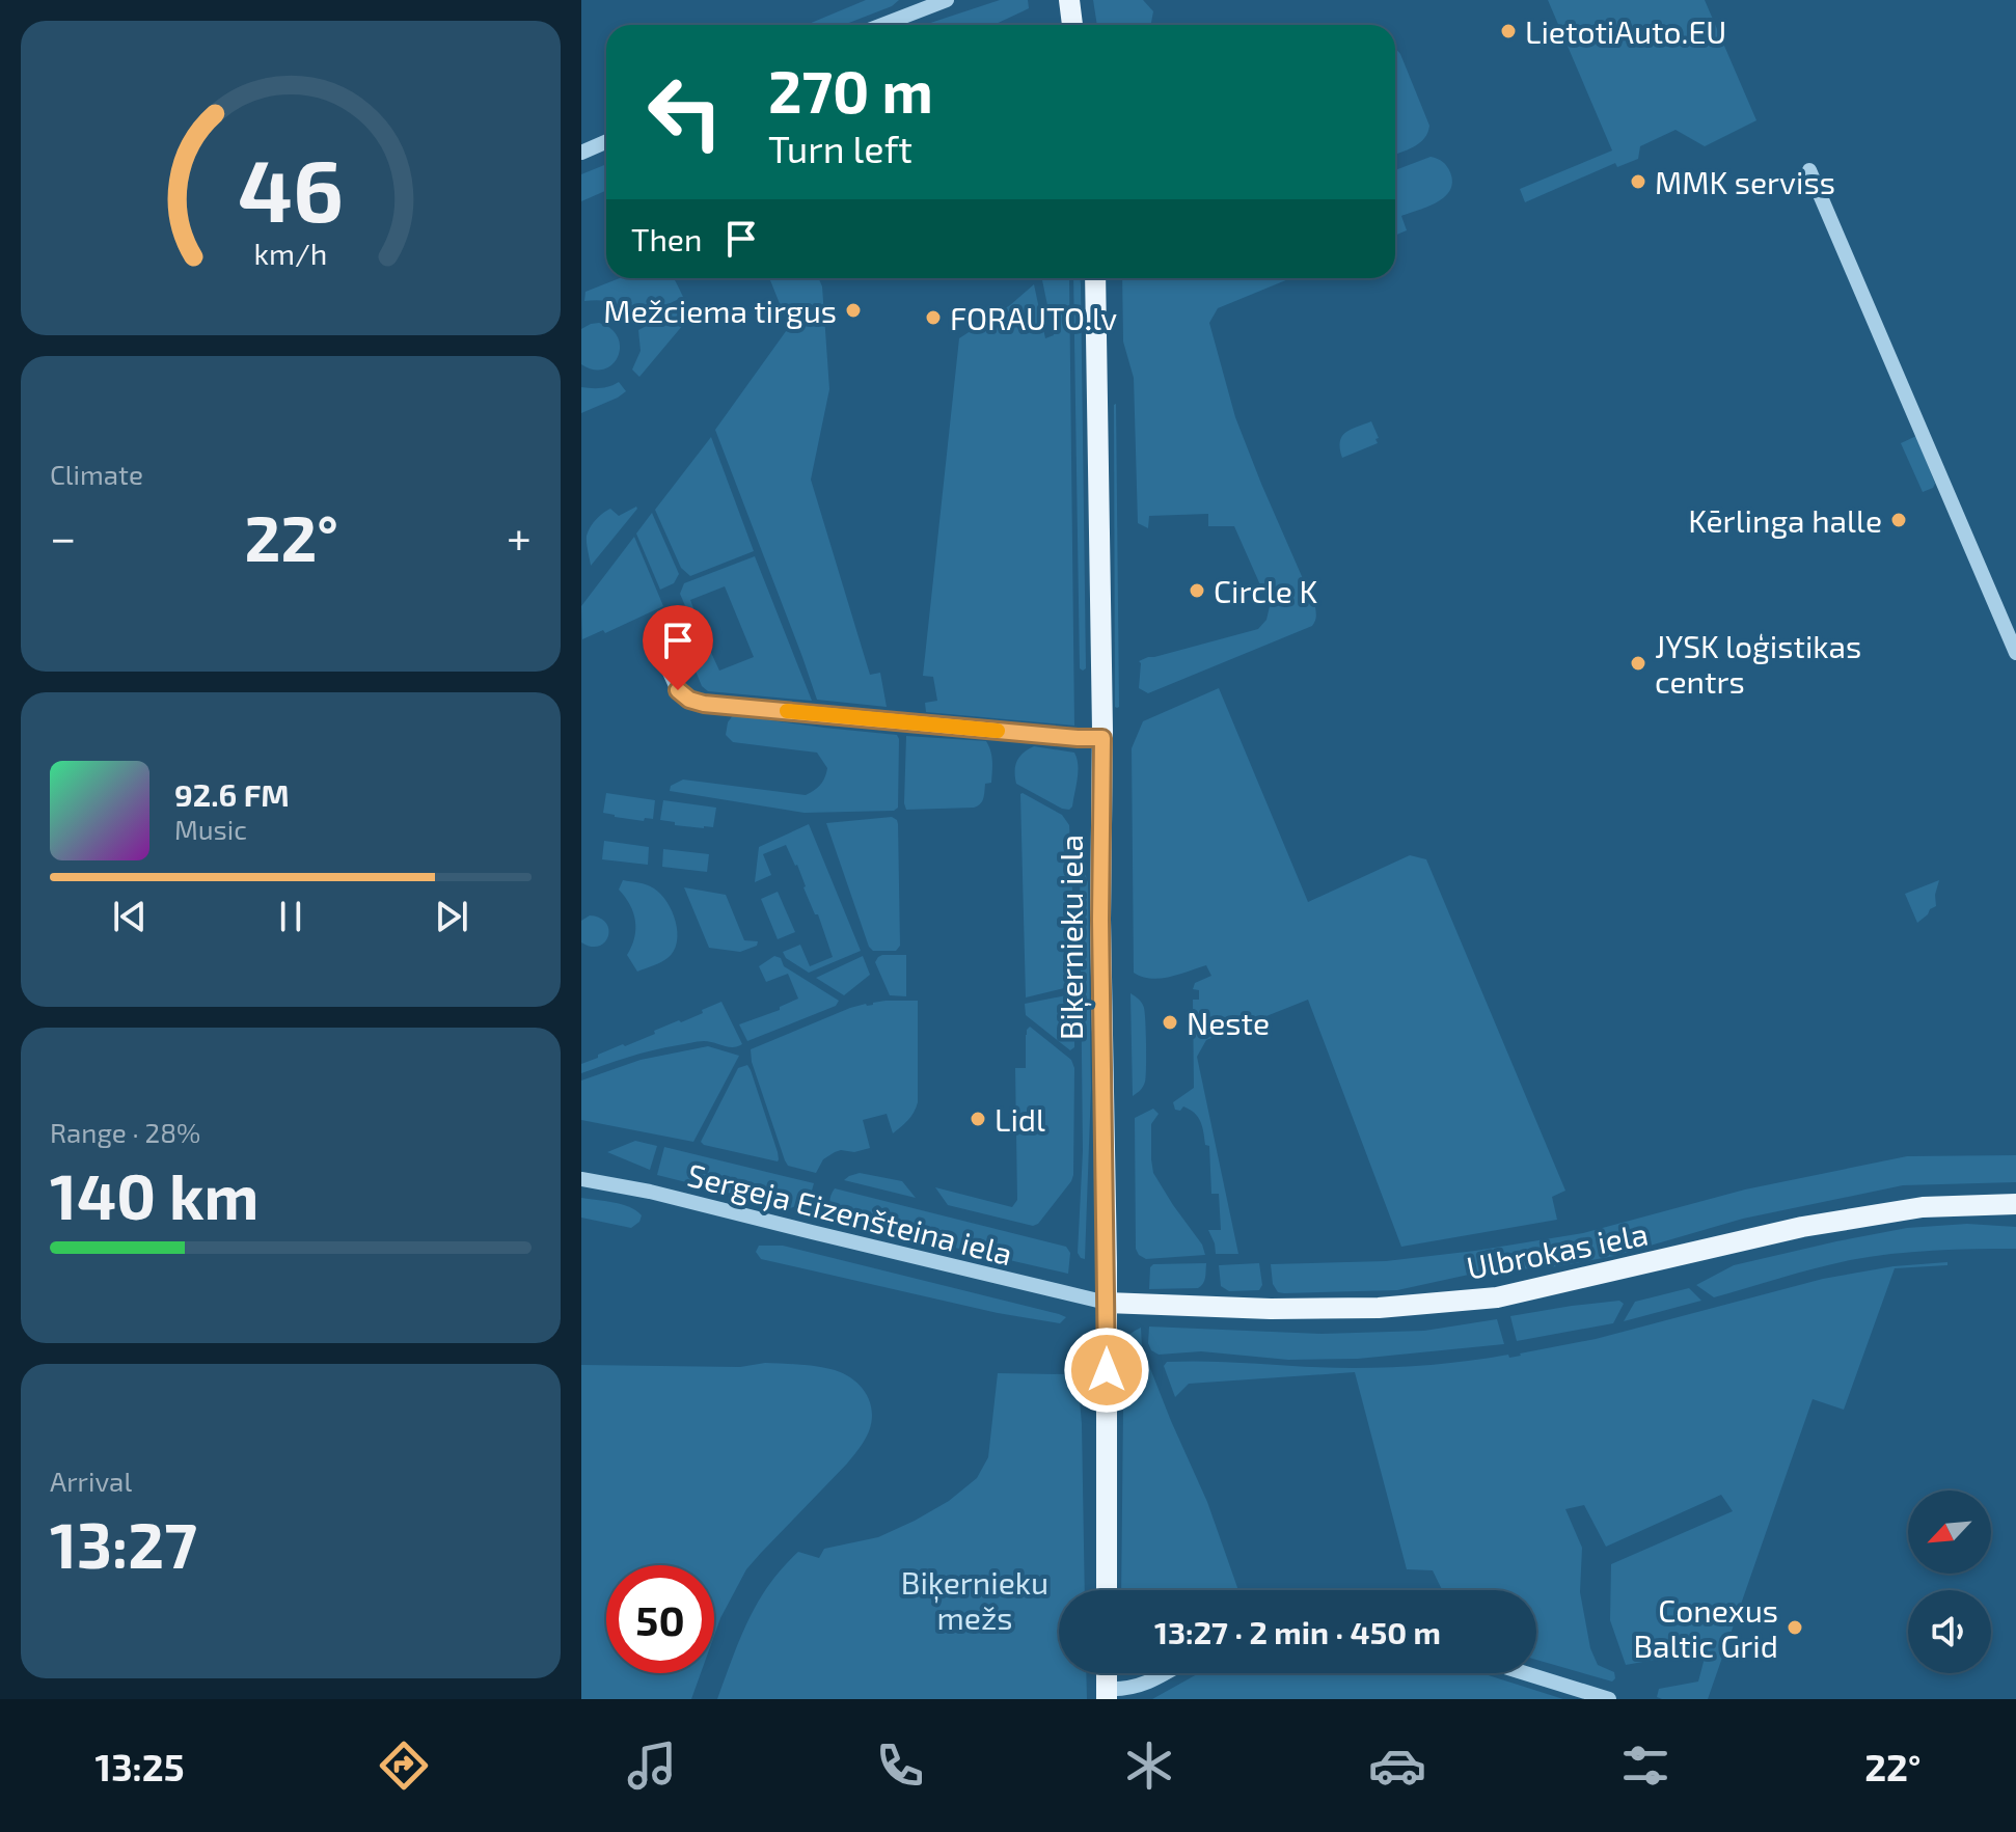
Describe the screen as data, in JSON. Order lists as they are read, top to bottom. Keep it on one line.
{"streets":{"main road":["Biķernieku iela","Ulbrokas iela"],"street":["Sergeja Eizenšteina iela"]},"crossings":[["Biķernieku iela","Sergeja Eizenšteina iela"],["Biķernieku iela","Ulbrokas iela"],["Sergeja Eizenšteina iela","Ulbrokas iela"]],"parks":["Biķernieku mežs"],"places":["LietotiAuto.EU","MMK serviss","Mežciema tirgus","FORAUTO.lv","Kērlinga halle","Circle K","JYSK loģistikas centrs","Neste","Lidl","Conexus Baltic Grid"],"north":"bottom left","page":{"turn":["270 m","Turn left"],"then":"Then","tile":["Climate",["Range · 28%","140 km"],["Arrival","13:27"]],"heat":["−","22°","+"],"song":["92.6 FM","Music"],"limit":"50","trip":"13:27 · 2 min · 450 m","tabs":["13:25","22°"],"gauge":["46","km/h"]}}
